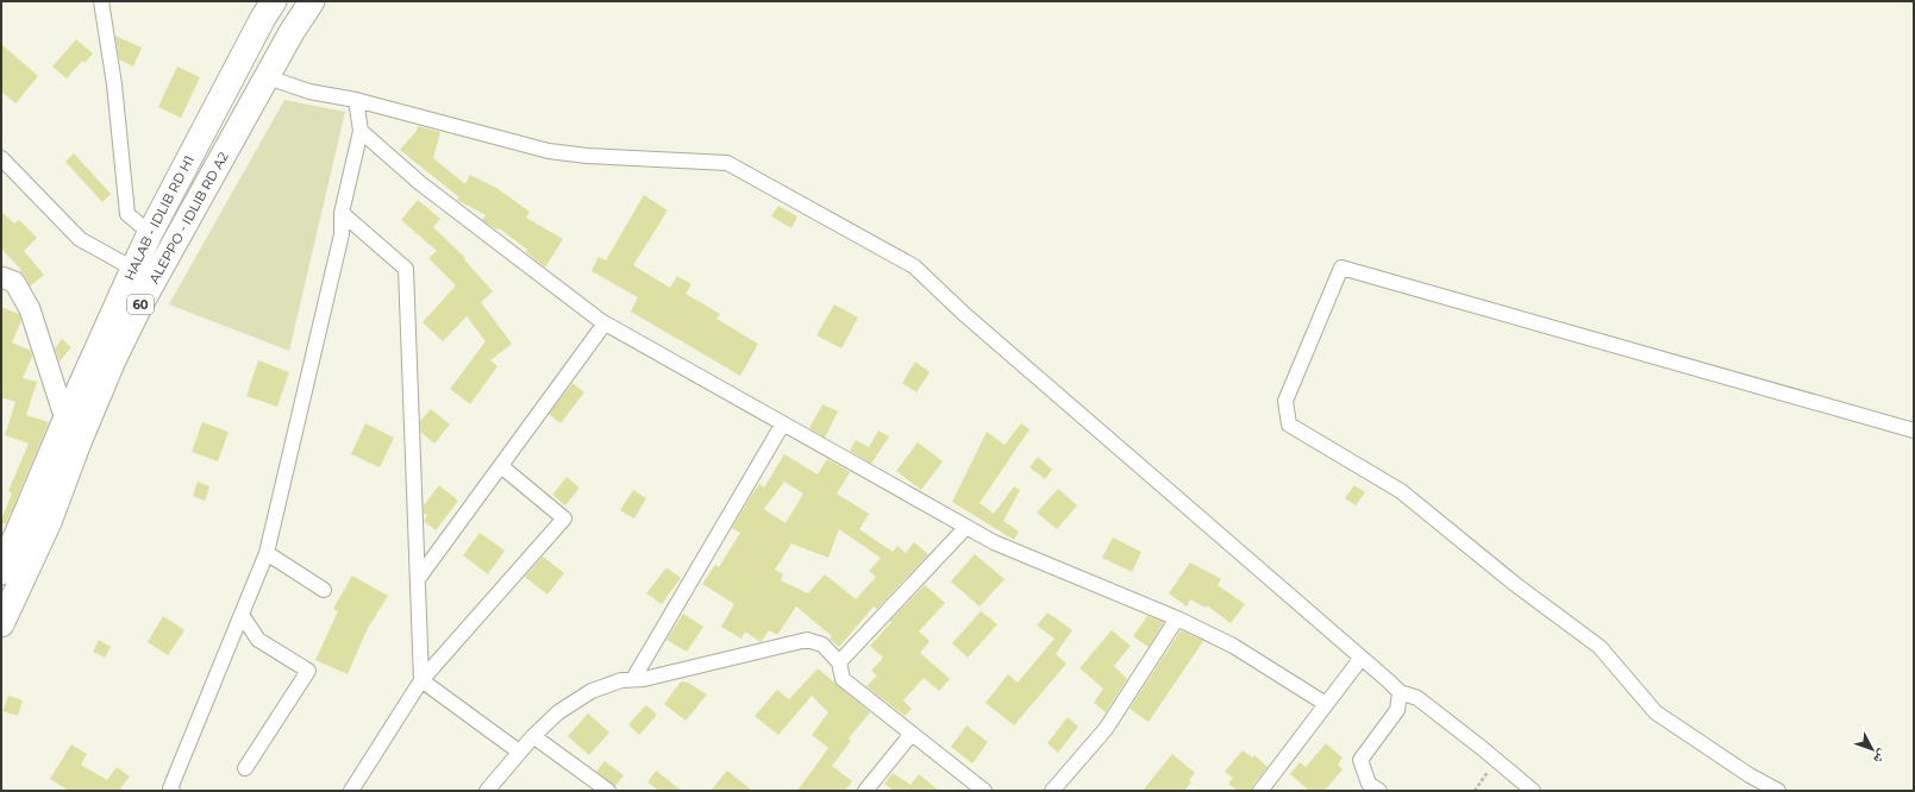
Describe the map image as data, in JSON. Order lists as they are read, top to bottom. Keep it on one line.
{"streets":{"highway":["ALEPPO - IDLIB RD A2","HALAB - IDLIB RD H1","60"]},"north":"bottom right"}
